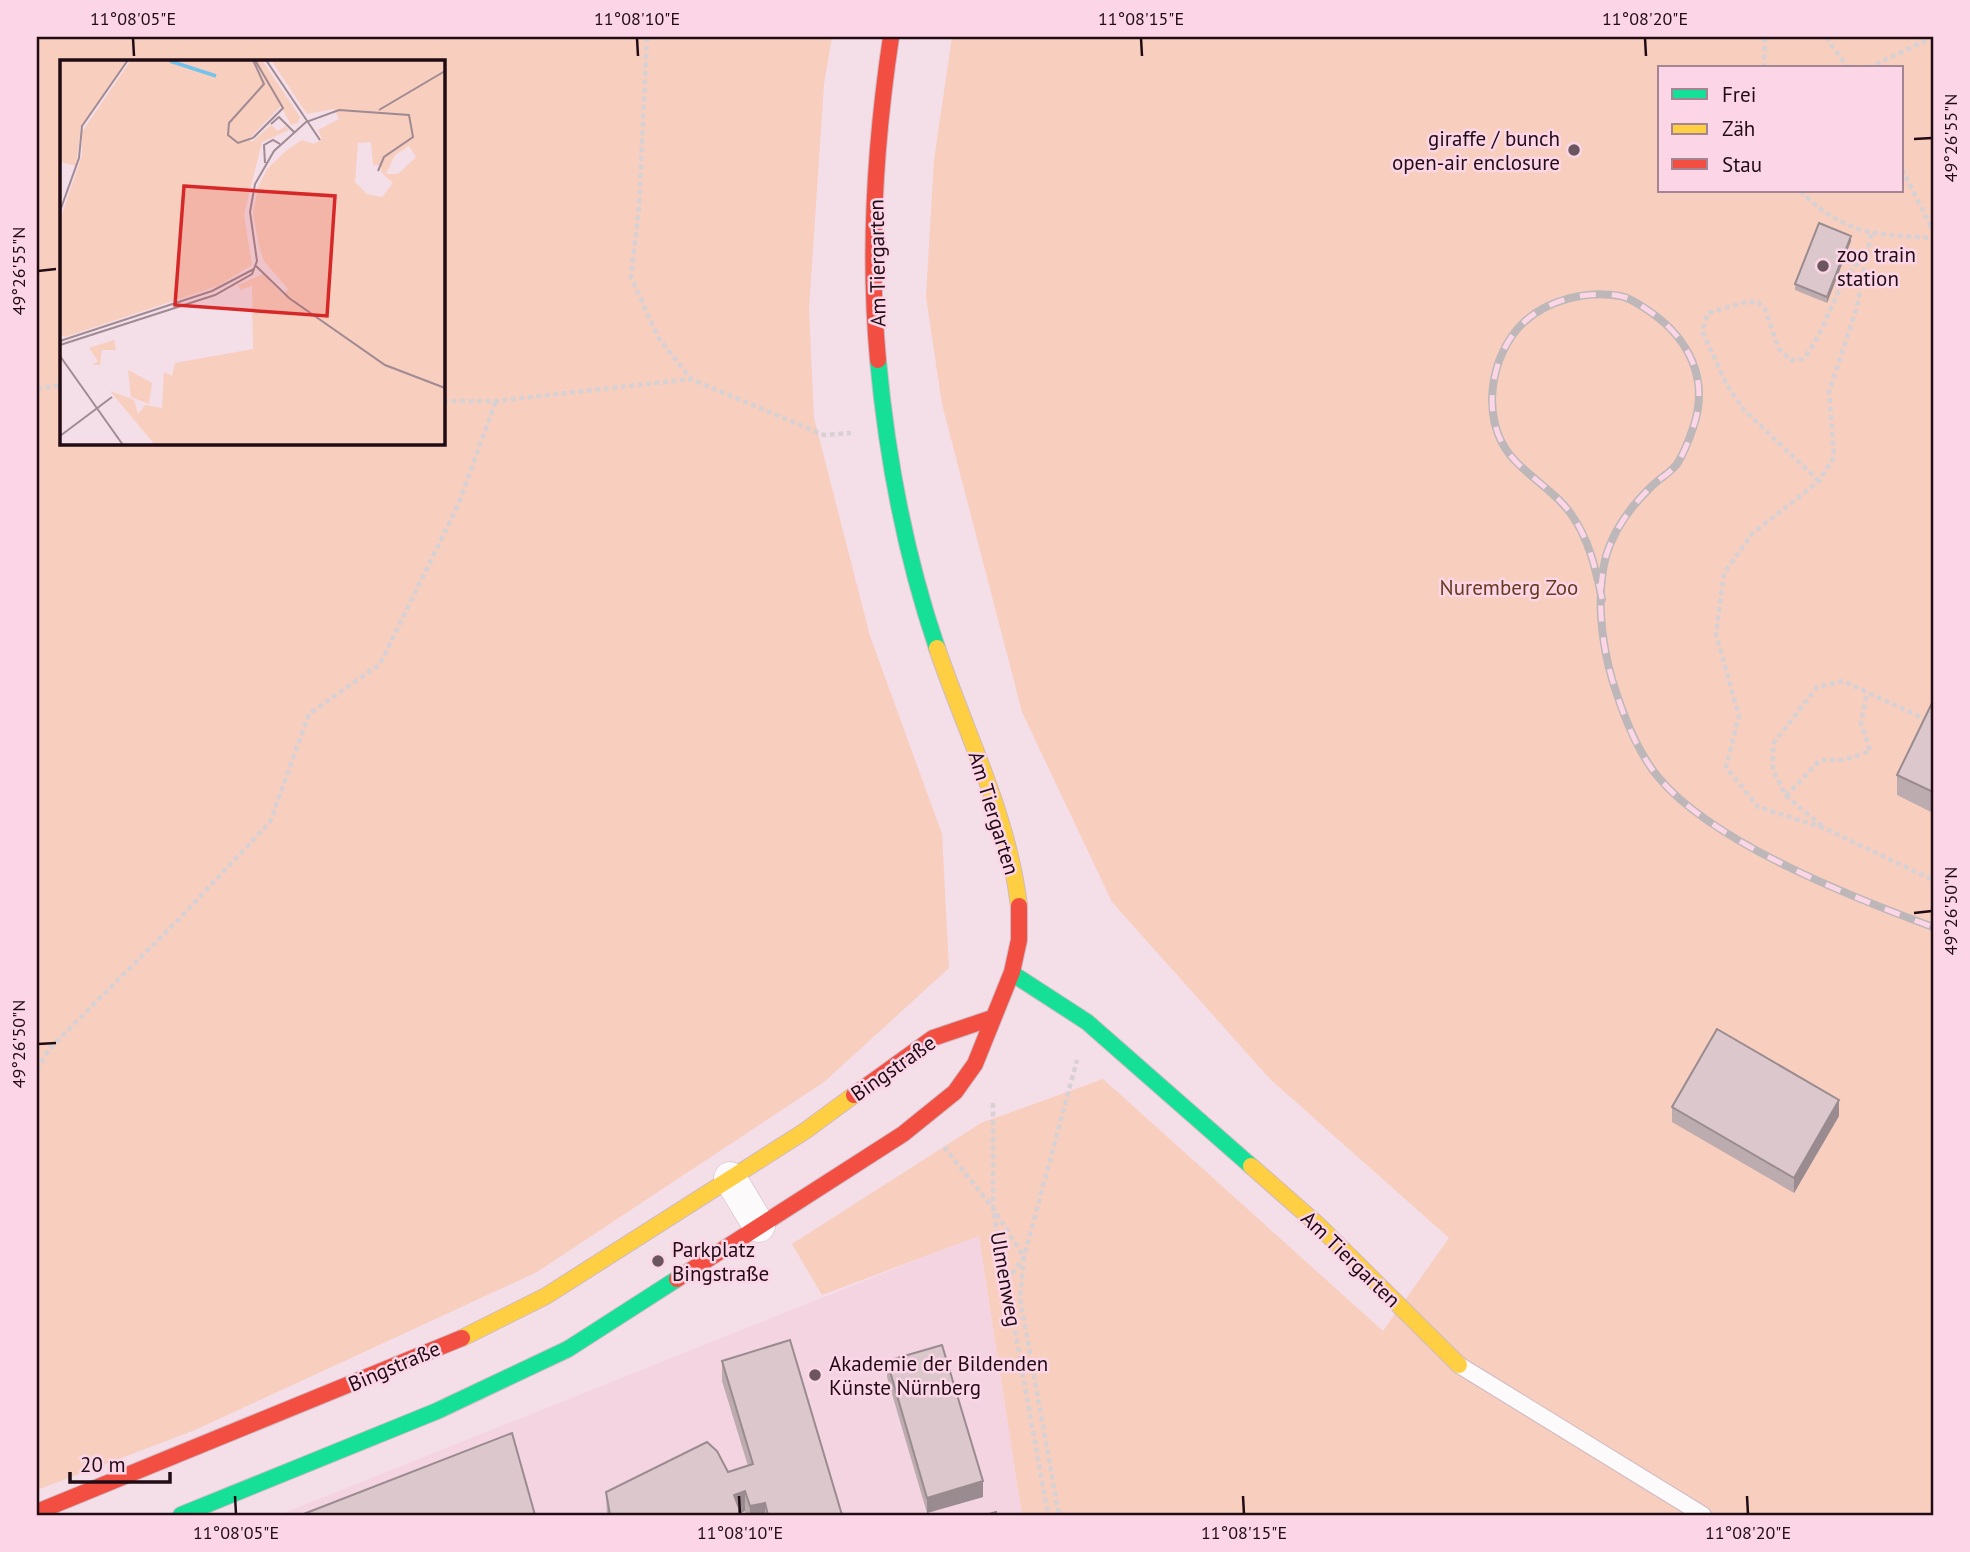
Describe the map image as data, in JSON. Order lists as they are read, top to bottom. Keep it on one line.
{"streets":{"street":["Am Tiergarten","Bingstraße"],"path":["Ulmenweg"]},"parks":["Nuremberg Zoo"],"places":["giraffe / bunch open-air enclosure","zoo train station","Parkplatz Bingstraße","Akademie der Bildenden Künste Nürnberg"],"legend":["Frei","Zäh","Stau"],"scale_bar":"20 m","coordinates":["11°08'05\"E","11°08'10\"E","11°08'15\"E","11°08'20\"E","49°26'55\"N","49°26'50\"N"]}
